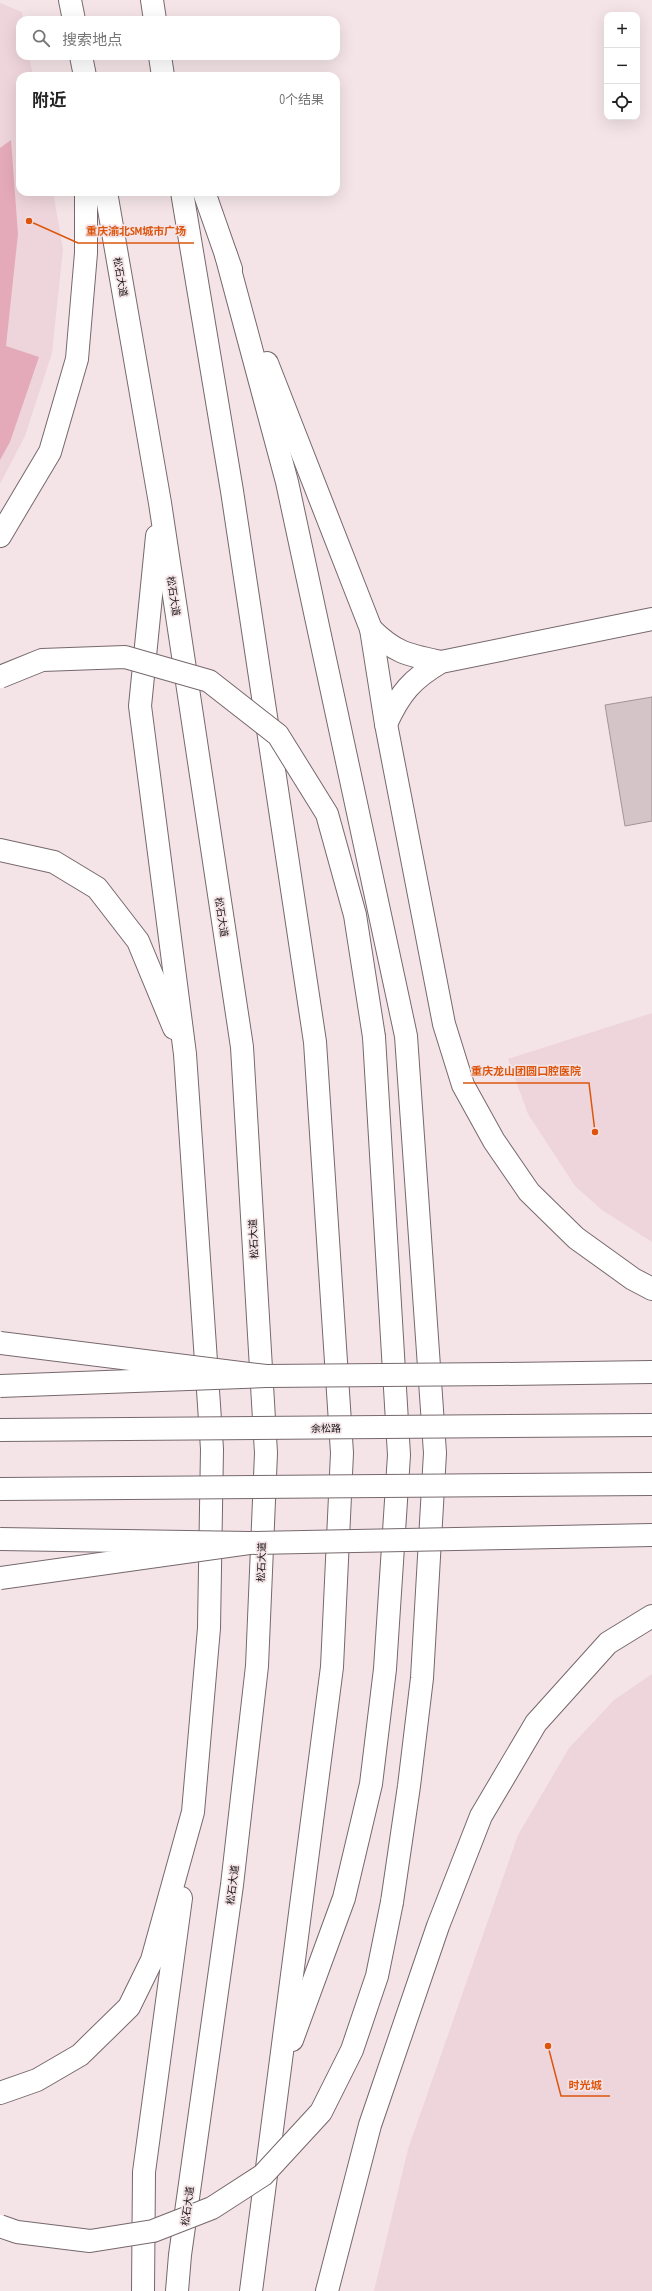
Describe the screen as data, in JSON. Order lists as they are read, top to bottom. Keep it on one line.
{"streets":{"main road":["松石大道","余松路"]},"places":["重庆渝北SM城市广场","重庆龙山团圆口腔医院","时光城"],"page":{"map_buttons":["+","−"],"search":"搜索地点","heading":["附近","0个结果"]}}
